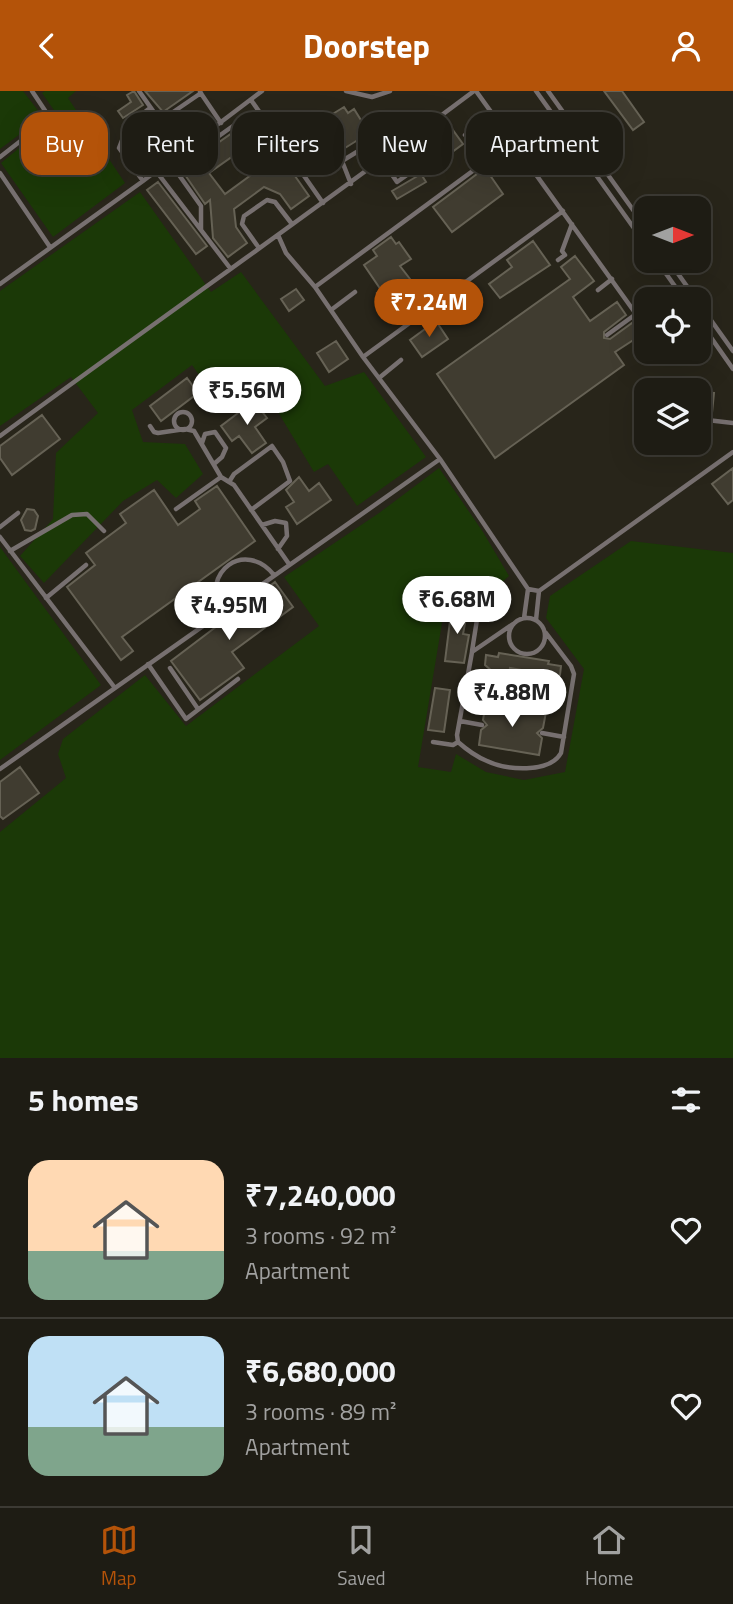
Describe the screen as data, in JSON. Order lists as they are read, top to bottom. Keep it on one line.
{"north":"right","page":{"header":"Doorstep","chip":["Buy","Rent","Filters","New","Apartment"],"price":["₹7.24M","₹5.56M","₹6.68M","₹4.95M","₹4.88M"],"heading":"5 homes","list":[{"name":"₹7,240,000","note":"3 rooms · 92 m² · Apartment"},{"name":"₹6,680,000","note":"3 rooms · 89 m² · Apartment"}],"tabs":["Map","Saved","Home"]}}
